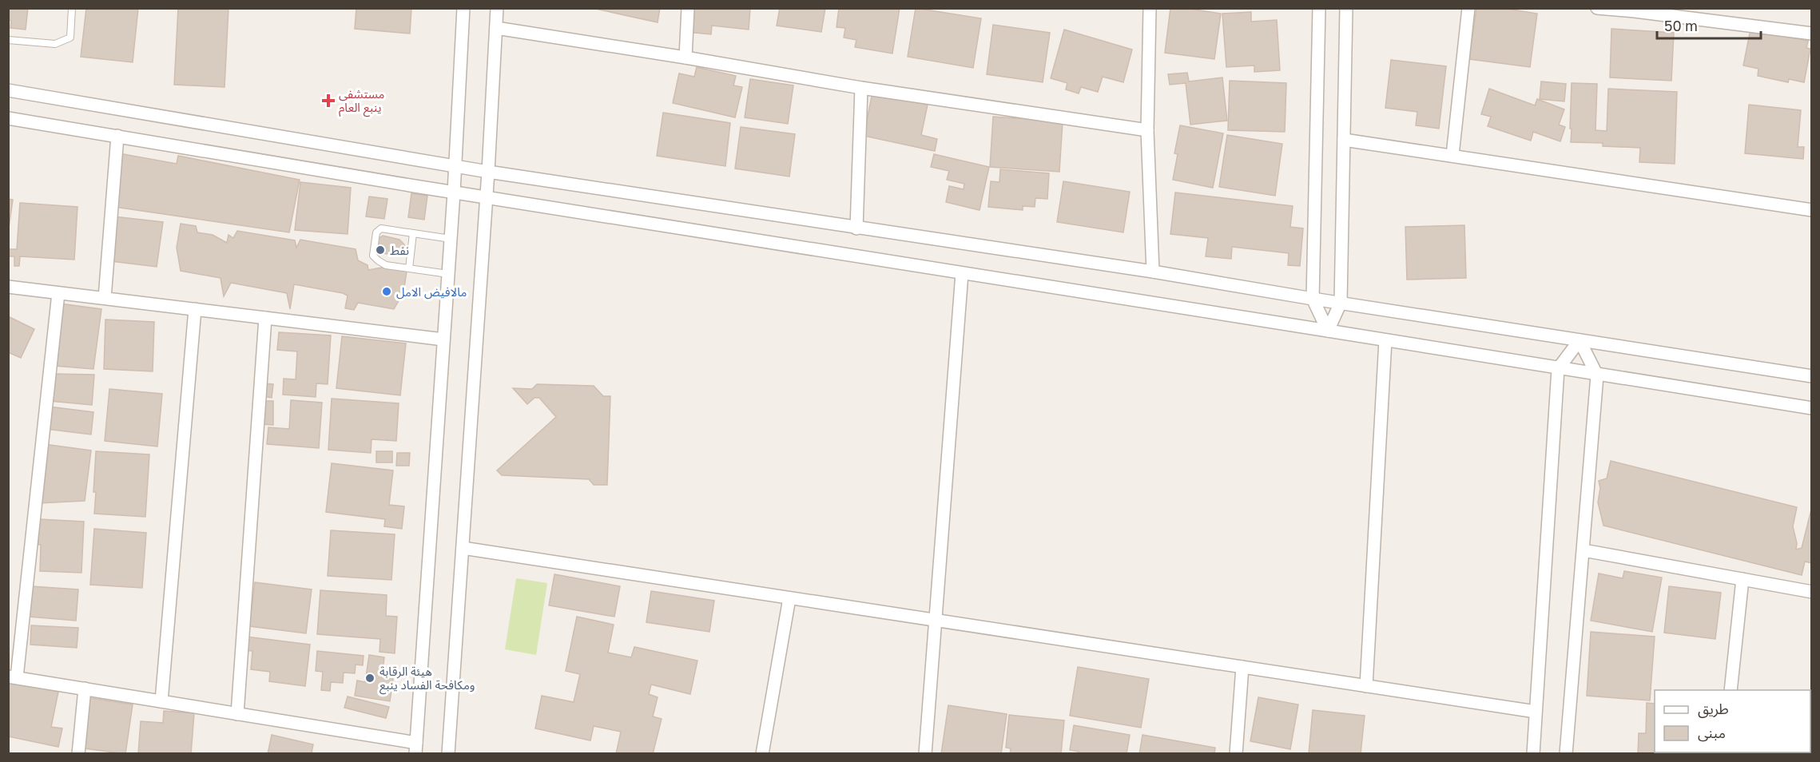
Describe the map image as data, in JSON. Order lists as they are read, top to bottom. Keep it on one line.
{"places":{"health":["مستشفى ينبع العام"],"other":["نفط","مالافيض الامل","هيئة الرقابة ومكافحة الفساد ينبع"]},"legend":["طريق","مبنى"],"scale_bar":"50 m"}
